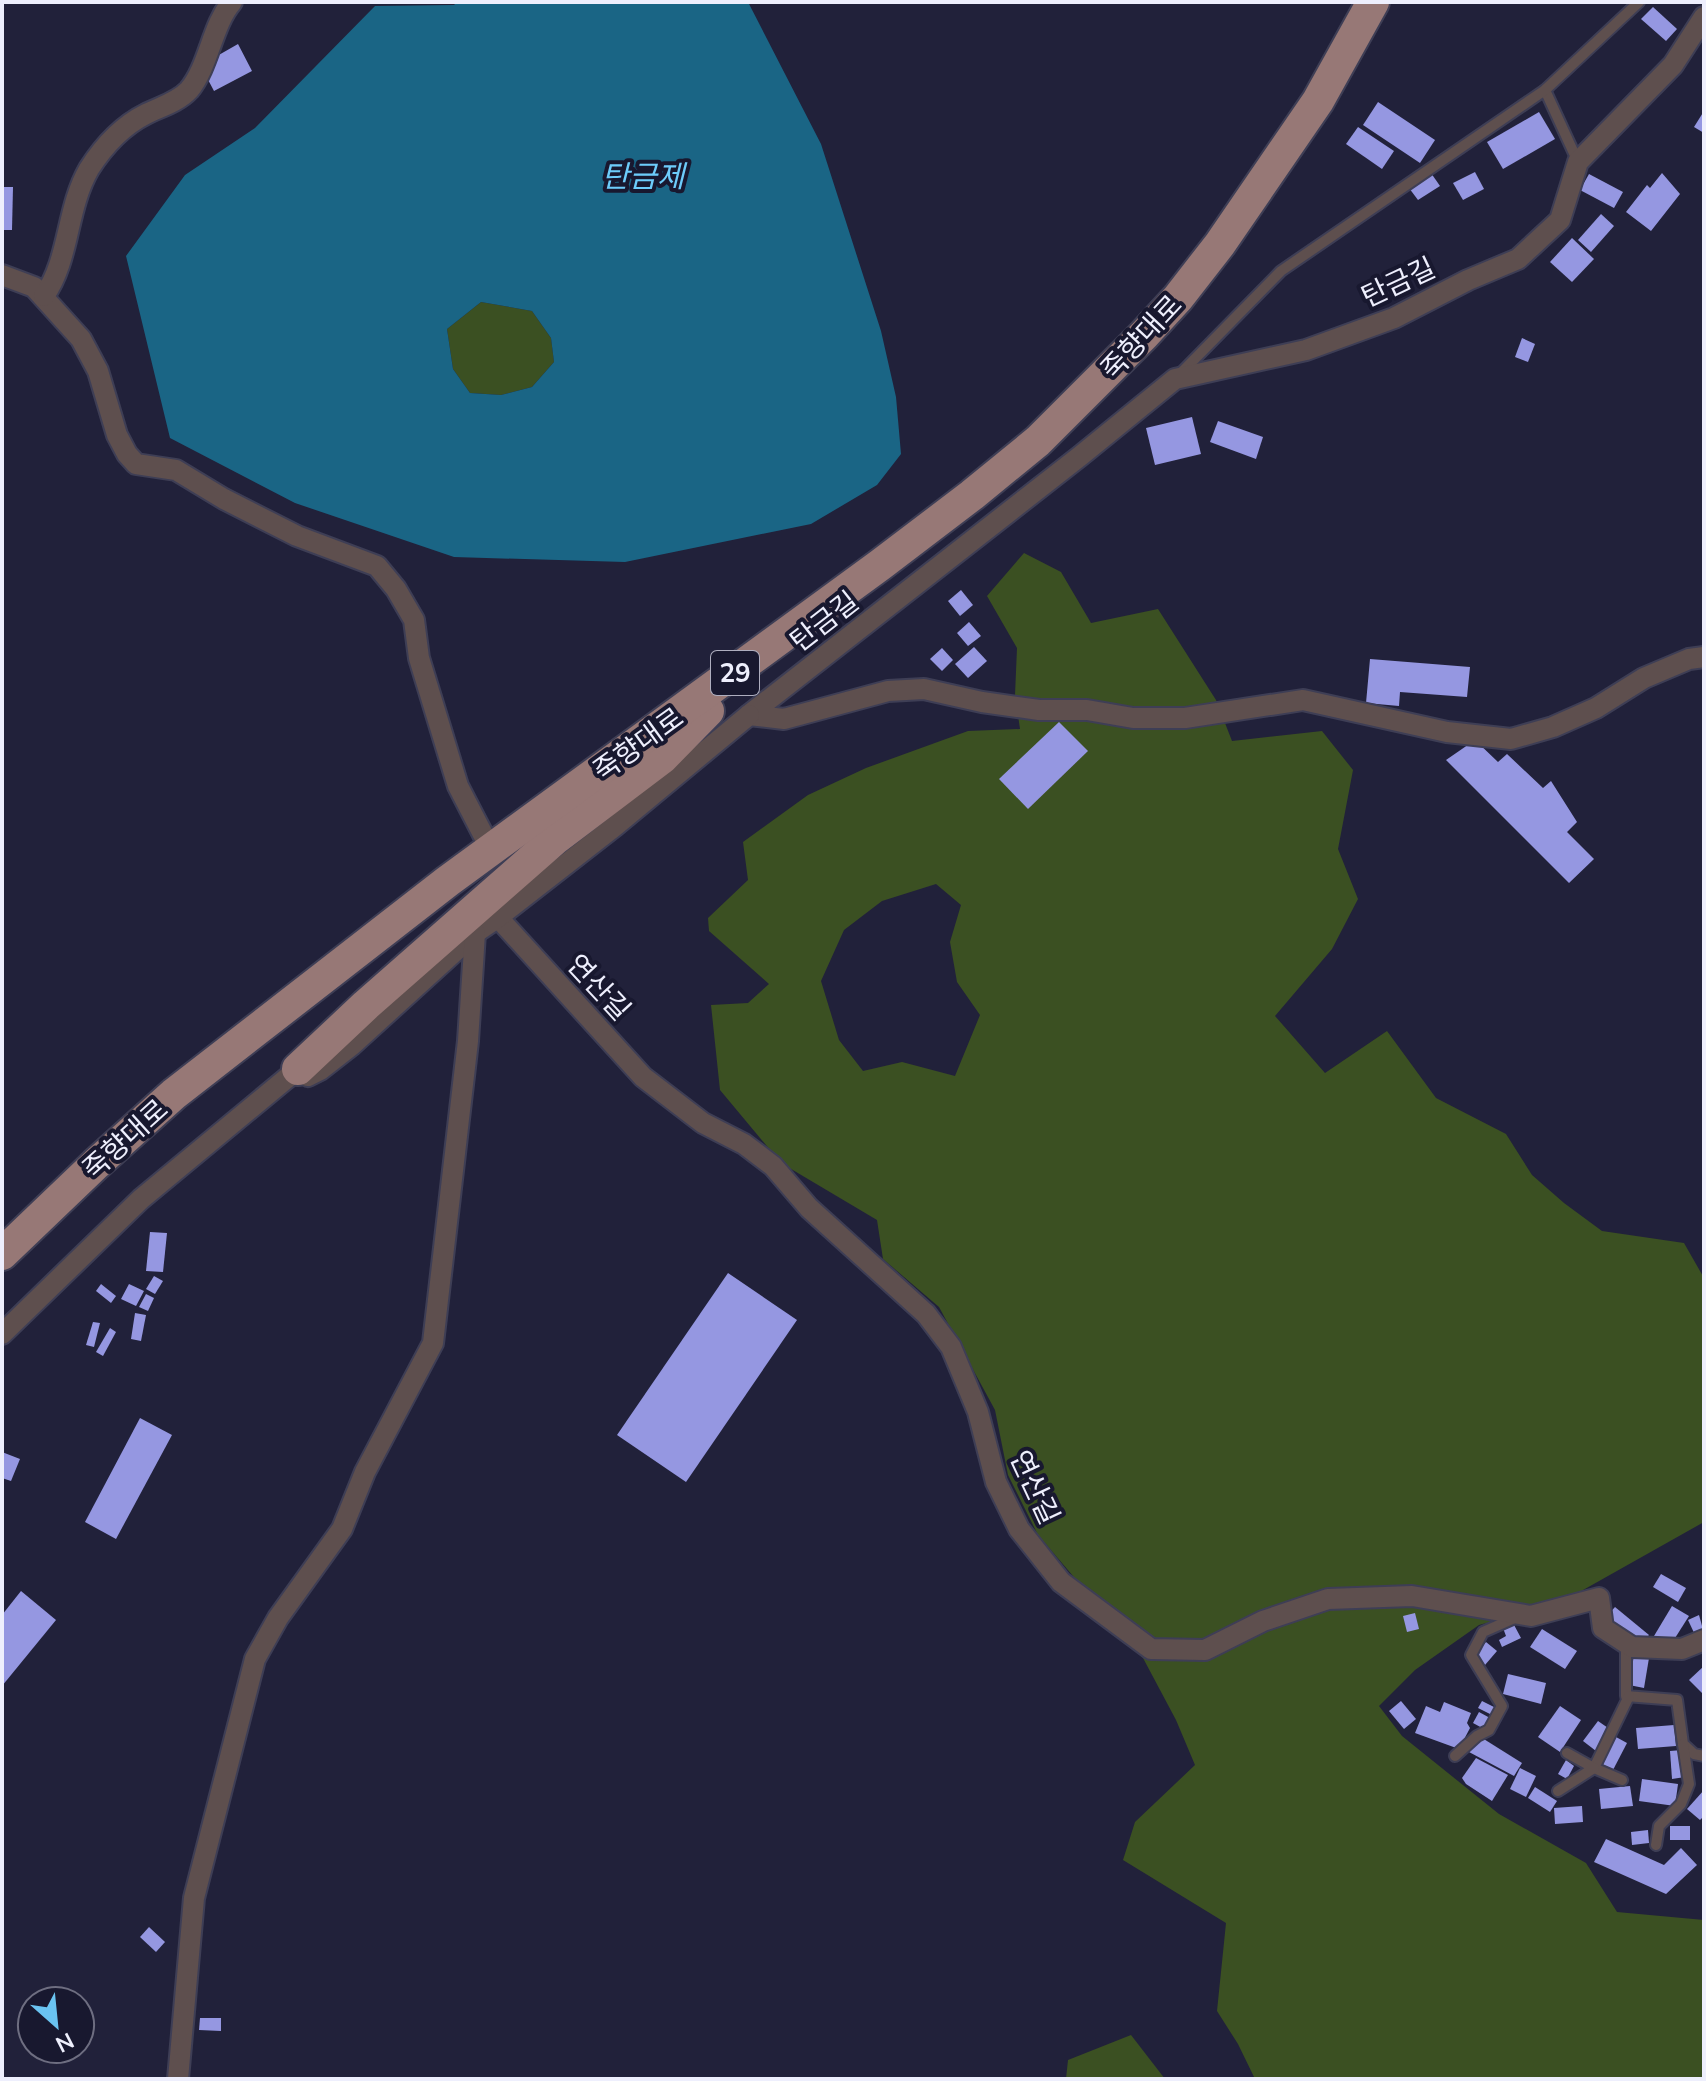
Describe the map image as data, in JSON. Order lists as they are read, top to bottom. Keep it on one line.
{"streets":{"main road":["죽향대로","29"],"street":["탄금길","연산길"]},"crossings":[["탄금길","연산길"]],"water":["탄금제"],"north":"bottom right"}
